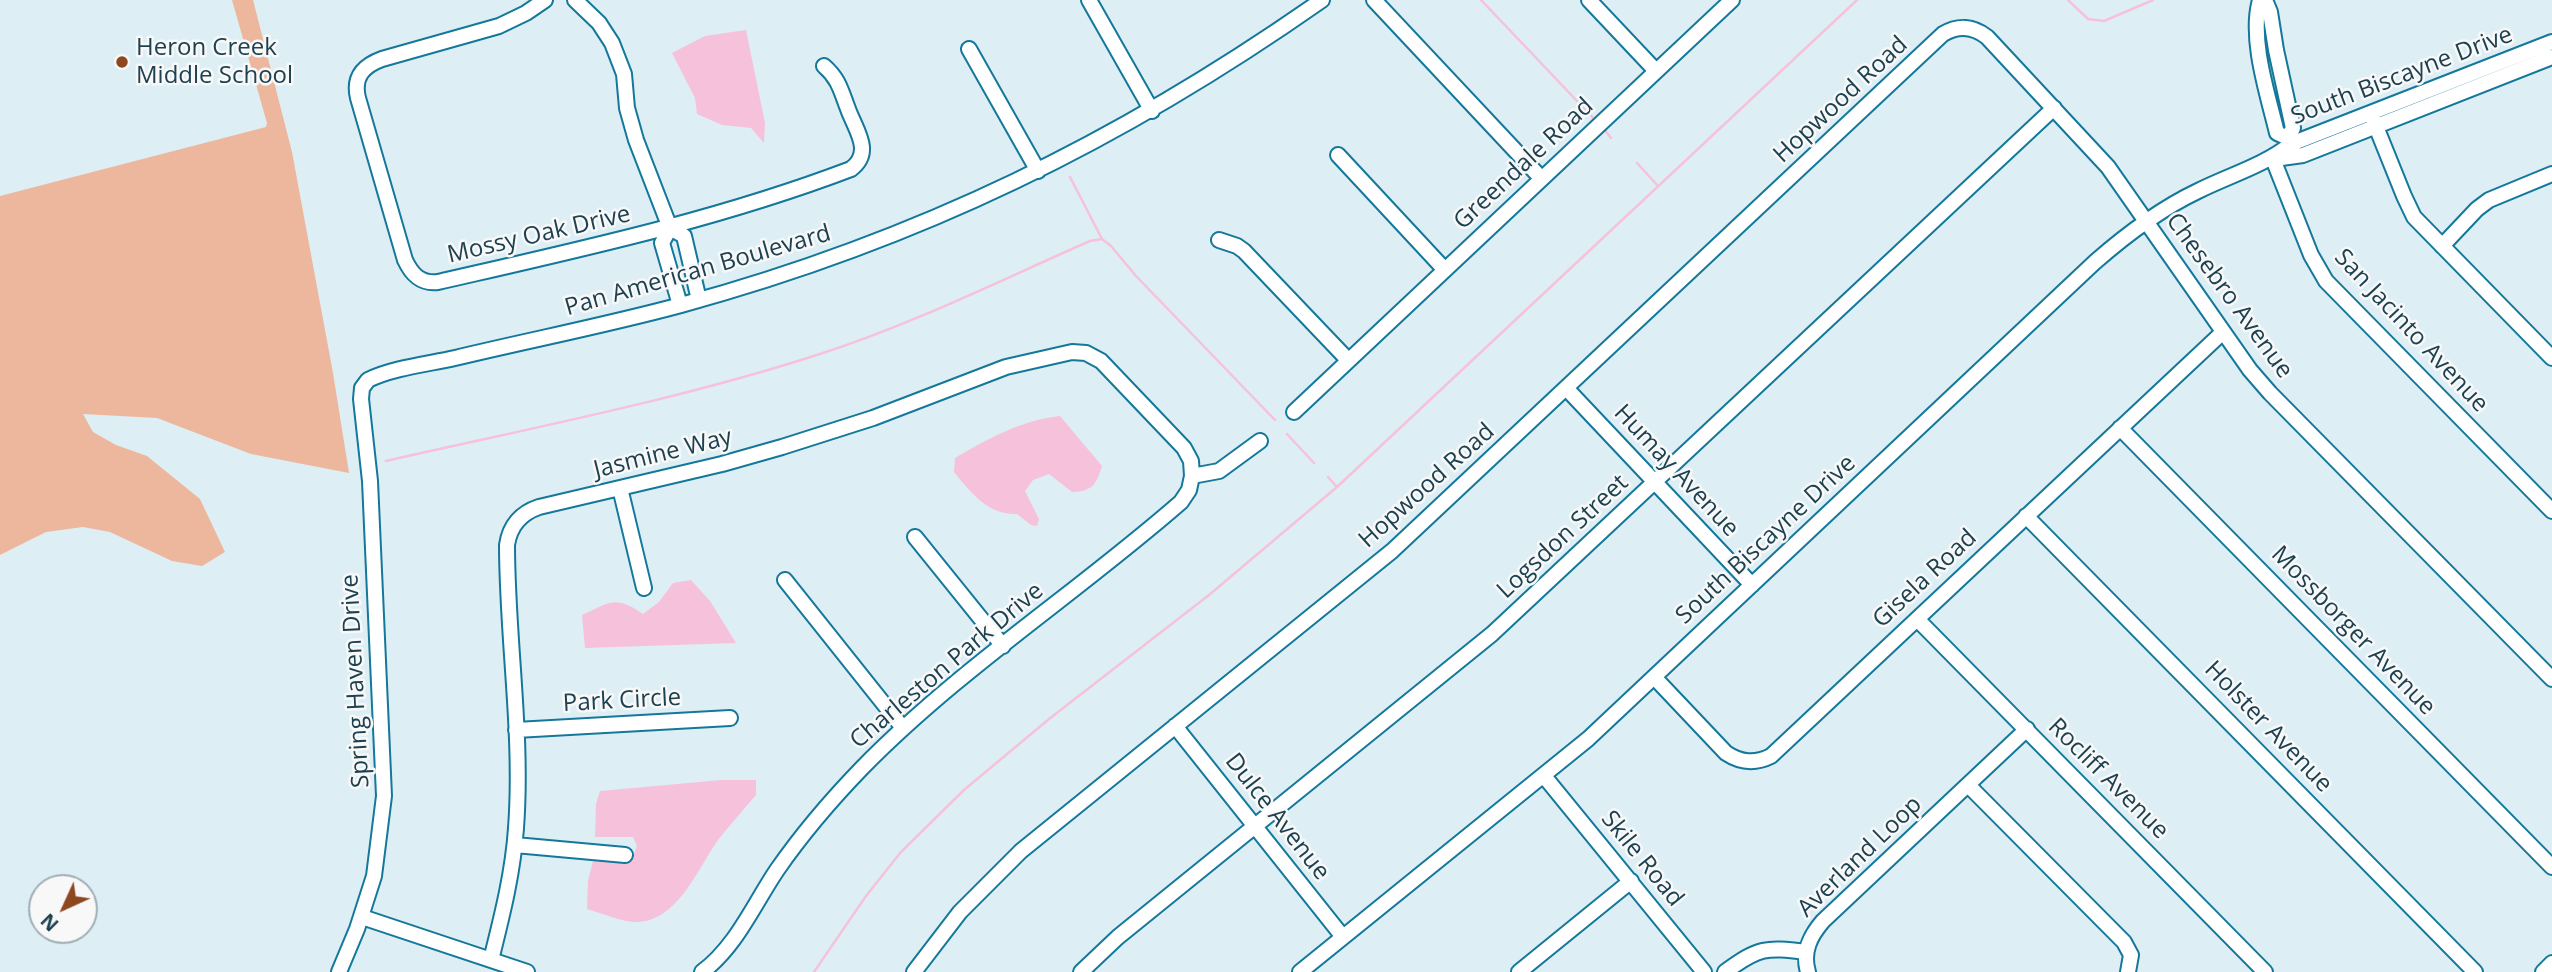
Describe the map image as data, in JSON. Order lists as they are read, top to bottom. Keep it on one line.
{"streets":{"street":["South Biscayne Drive","Hopwood Road","Greendale Road","Mossy Oak Drive","Pan American Boulevard","Chesebro Avenue","San Jacinto Avenue","Jasmine Way","Humay Avenue","Logsdon Street","Gisela Road","Mossborger Avenue","Charleston Park Drive","Spring Haven Drive","Park Circle","Holster Avenue","Rocliff Avenue","Dulce Avenue","Averland Loop","Skile Road"]},"crossings":[["South Biscayne Drive","Chesebro Avenue"],["South Biscayne Drive","San Jacinto Avenue"],["South Biscayne Drive","Humay Avenue"],["South Biscayne Drive","Gisela Road"],["South Biscayne Drive","Dulce Avenue"],["South Biscayne Drive","Skile Road"],["Hopwood Road","Chesebro Avenue"],["Hopwood Road","Humay Avenue"],["Hopwood Road","Dulce Avenue"],["Pan American Boulevard","Spring Haven Drive"],["Chesebro Avenue","Logsdon Street"],["Chesebro Avenue","Gisela Road"],["Jasmine Way","Charleston Park Drive"],["Jasmine Way","Park Circle"],["Humay Avenue","Logsdon Street"],["Logsdon Street","Dulce Avenue"],["Gisela Road","Mossborger Avenue"],["Gisela Road","Holster Avenue"],["Gisela Road","Rocliff Avenue"],["Rocliff Avenue","Averland Loop"]],"places":["Heron Creek Middle School"],"north":"bottom left"}
